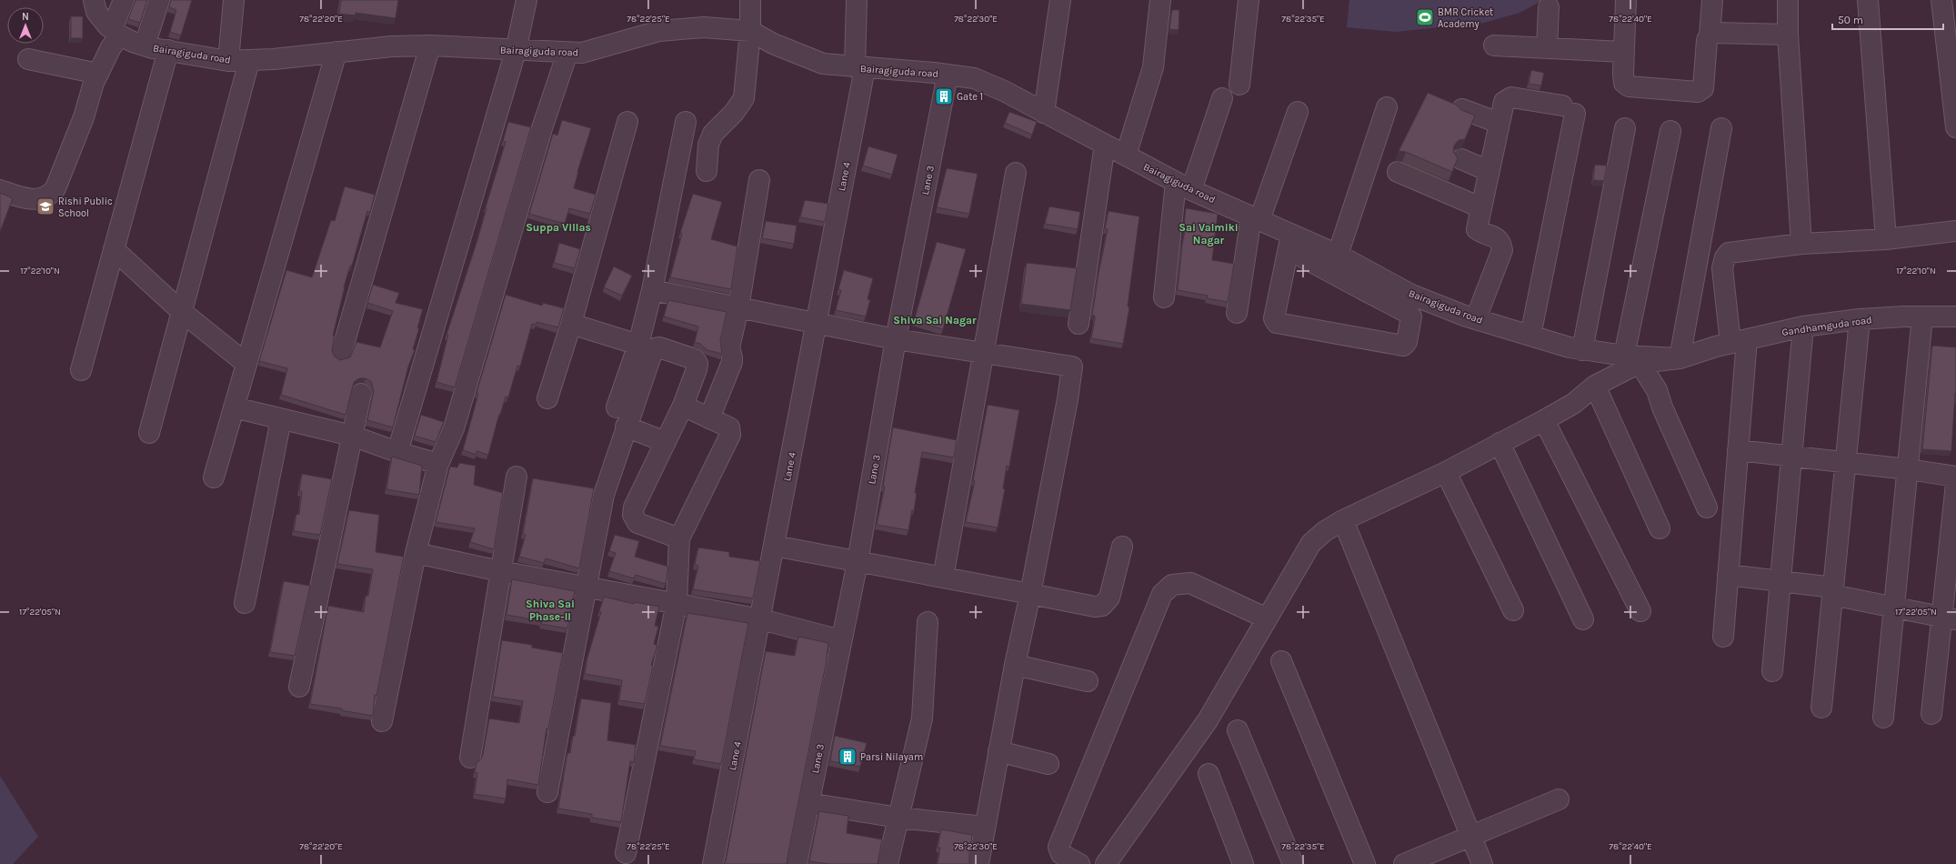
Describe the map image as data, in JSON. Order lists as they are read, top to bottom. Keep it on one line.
{"streets":{"street":["Bairagiguda road","Lane 4","Lane 3","Gandhamguda road"]},"crossings":[["Bairagiguda road","Lane 4"],["Bairagiguda road","Lane 3"],["Bairagiguda road","Gandhamguda road"]],"districts":["Suppa Villas","Sai Valmiki Nagar","Shiva Sai Nagar","Shiva Sai Phase-II"],"places":{"sports":["BMR Cricket Academy"],"building":["Gate 1","Parsi Nilayam"],"school or university":["Rishi Public School"]},"scale_bar":"50 m","north":"top","coordinates":["78°22'20\"E","78°22'25\"E","78°22'30\"E","78°22'35\"E","78°22'40\"E","17°22'10\"N","17°22'05\"N"]}
